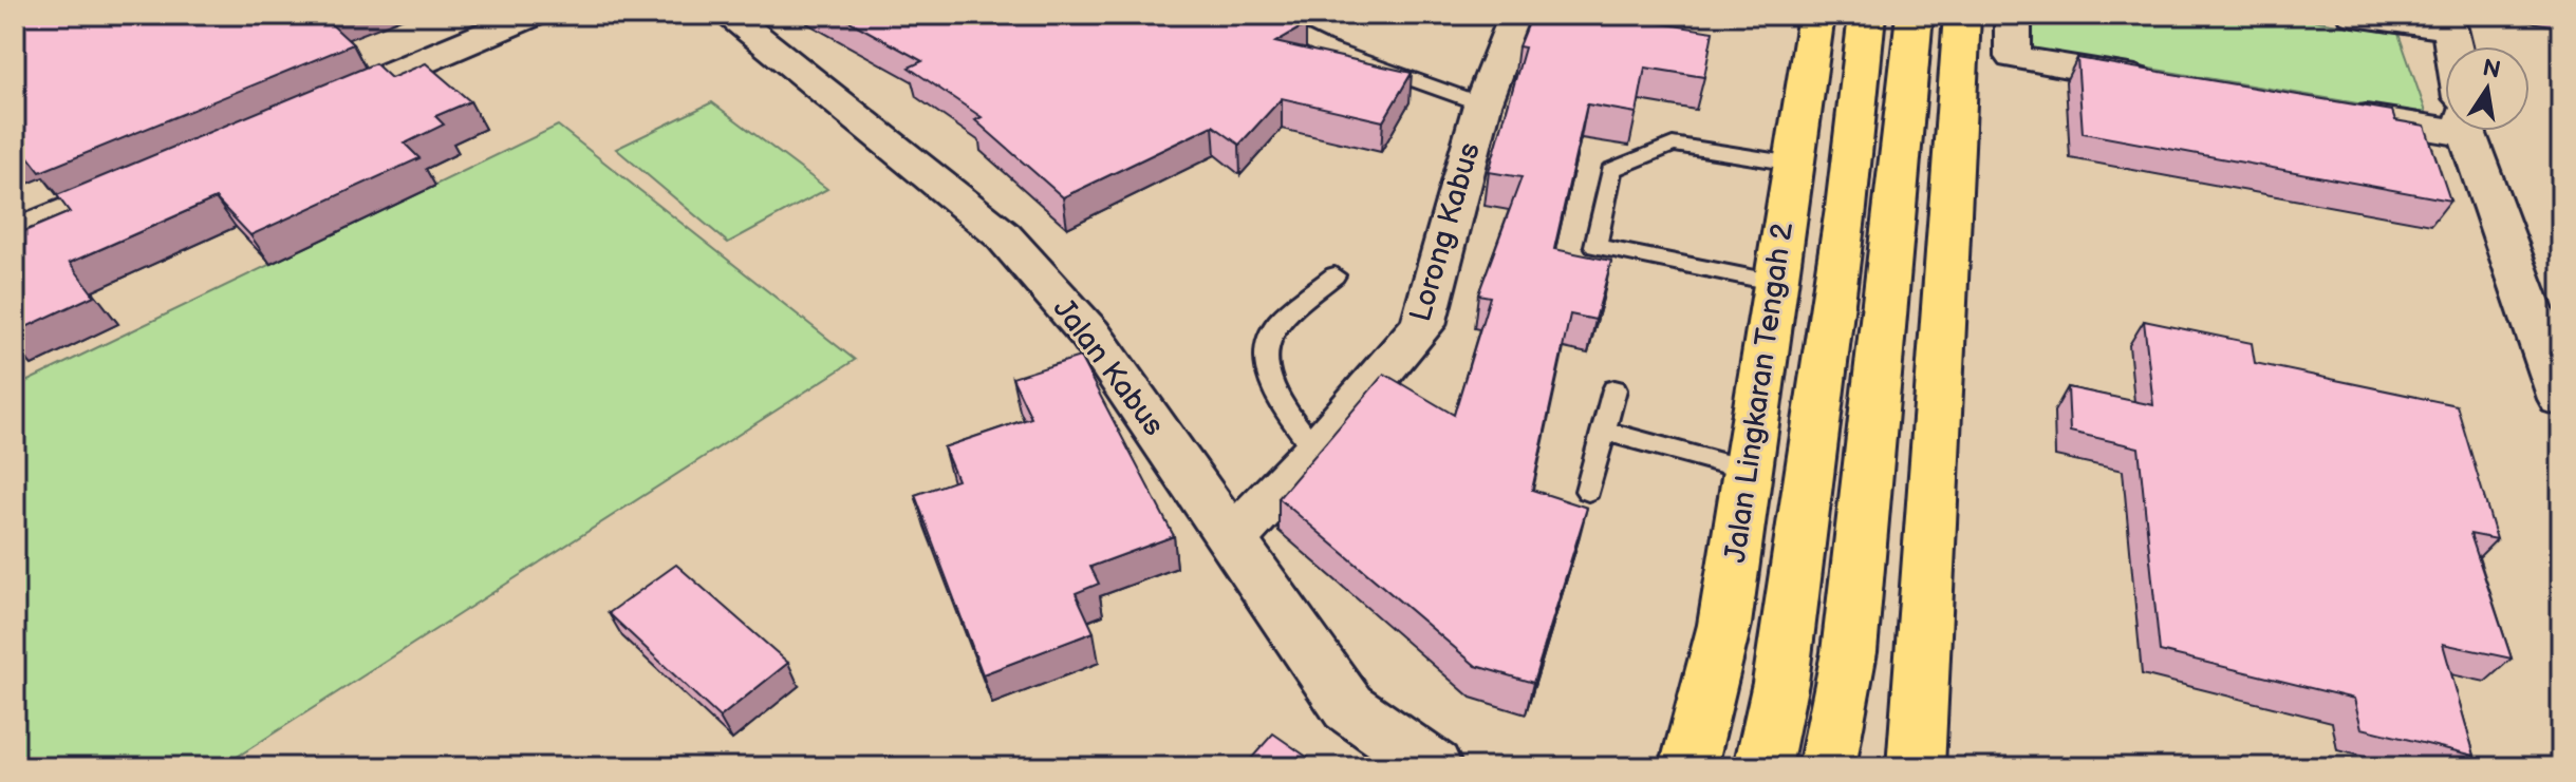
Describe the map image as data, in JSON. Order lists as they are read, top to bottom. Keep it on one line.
{"streets":{"highway":["Jalan Lingkaran Tengah 2"],"street":["Lorong Kabus","Jalan Kabus"]},"crossings":[["Lorong Kabus","Jalan Kabus"]],"north":"top"}
